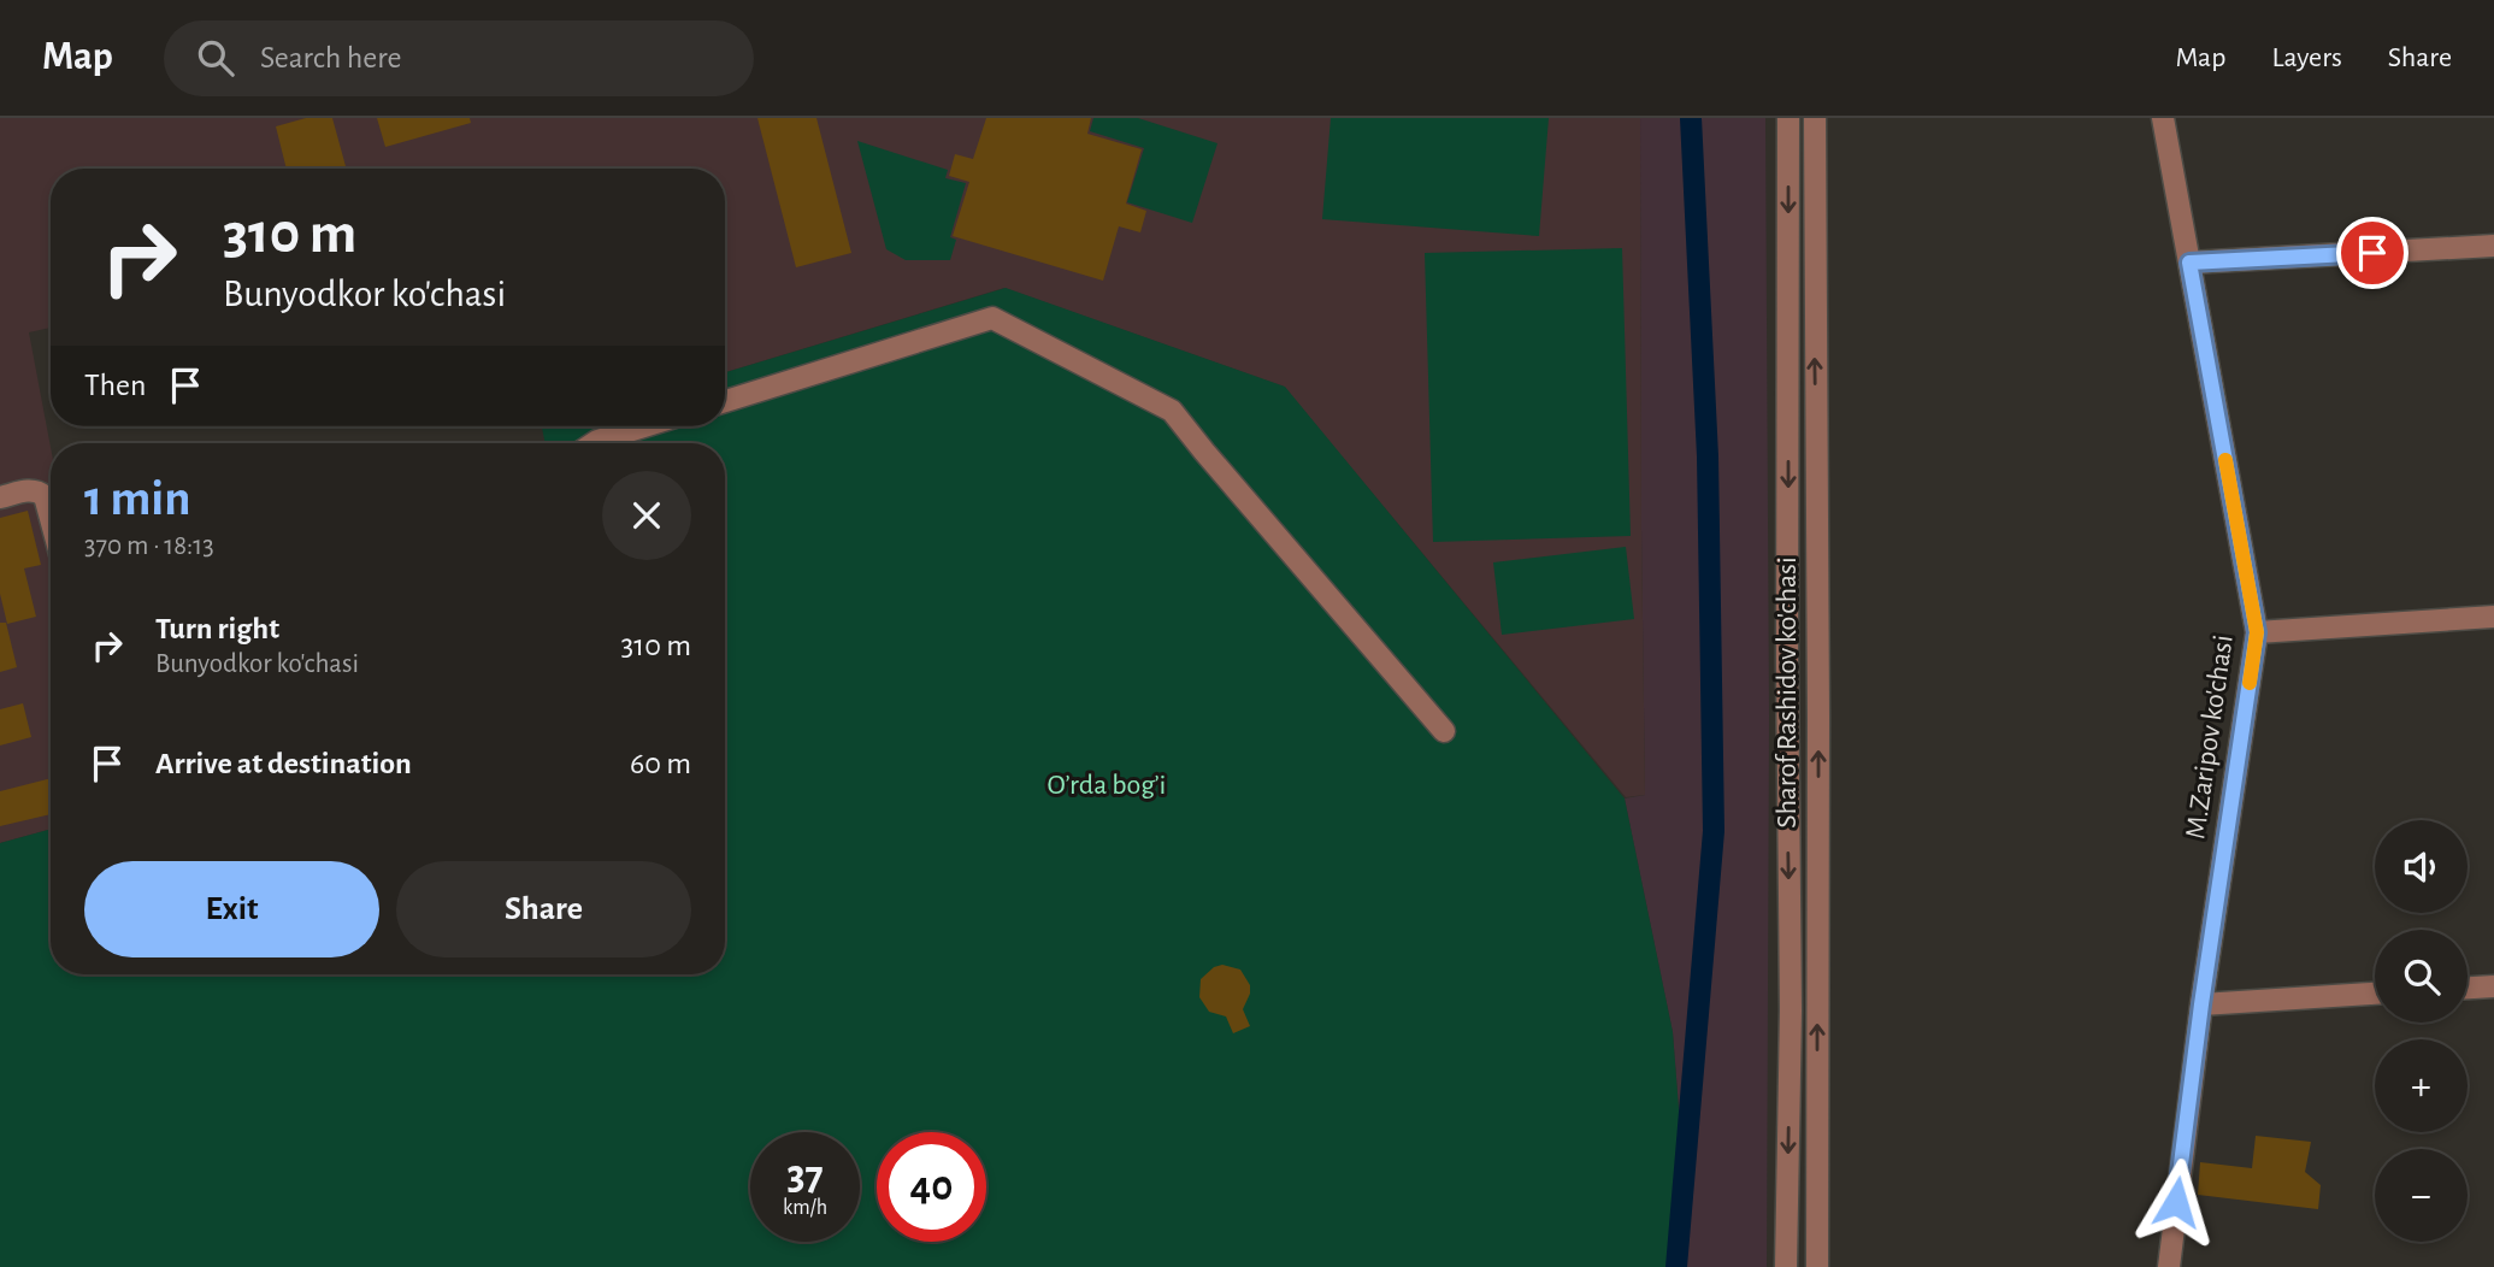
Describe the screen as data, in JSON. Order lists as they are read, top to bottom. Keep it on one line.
{"streets":{"street":["Sharof Rashidov ko'chasi","M.Zaripov ko'chasi"]},"parks":["O’rda bog’i"],"page":{"header":"Map","search":"Search here","nav":["Map","Layers","Share"],"turn":["310 m","Bunyodkor ko'chasi"],"then":"Then","heading":["1 min","370 m · 18:13"],"list":[{"name":"Turn right","note":"Bunyodkor ko'chasi","value":"310 m"},{"name":"Arrive at destination","value":"60 m"}],"map_buttons":["+","−"],"buttons":["Exit","Share"],"speed":"37 km/h","limit":"40"}}
